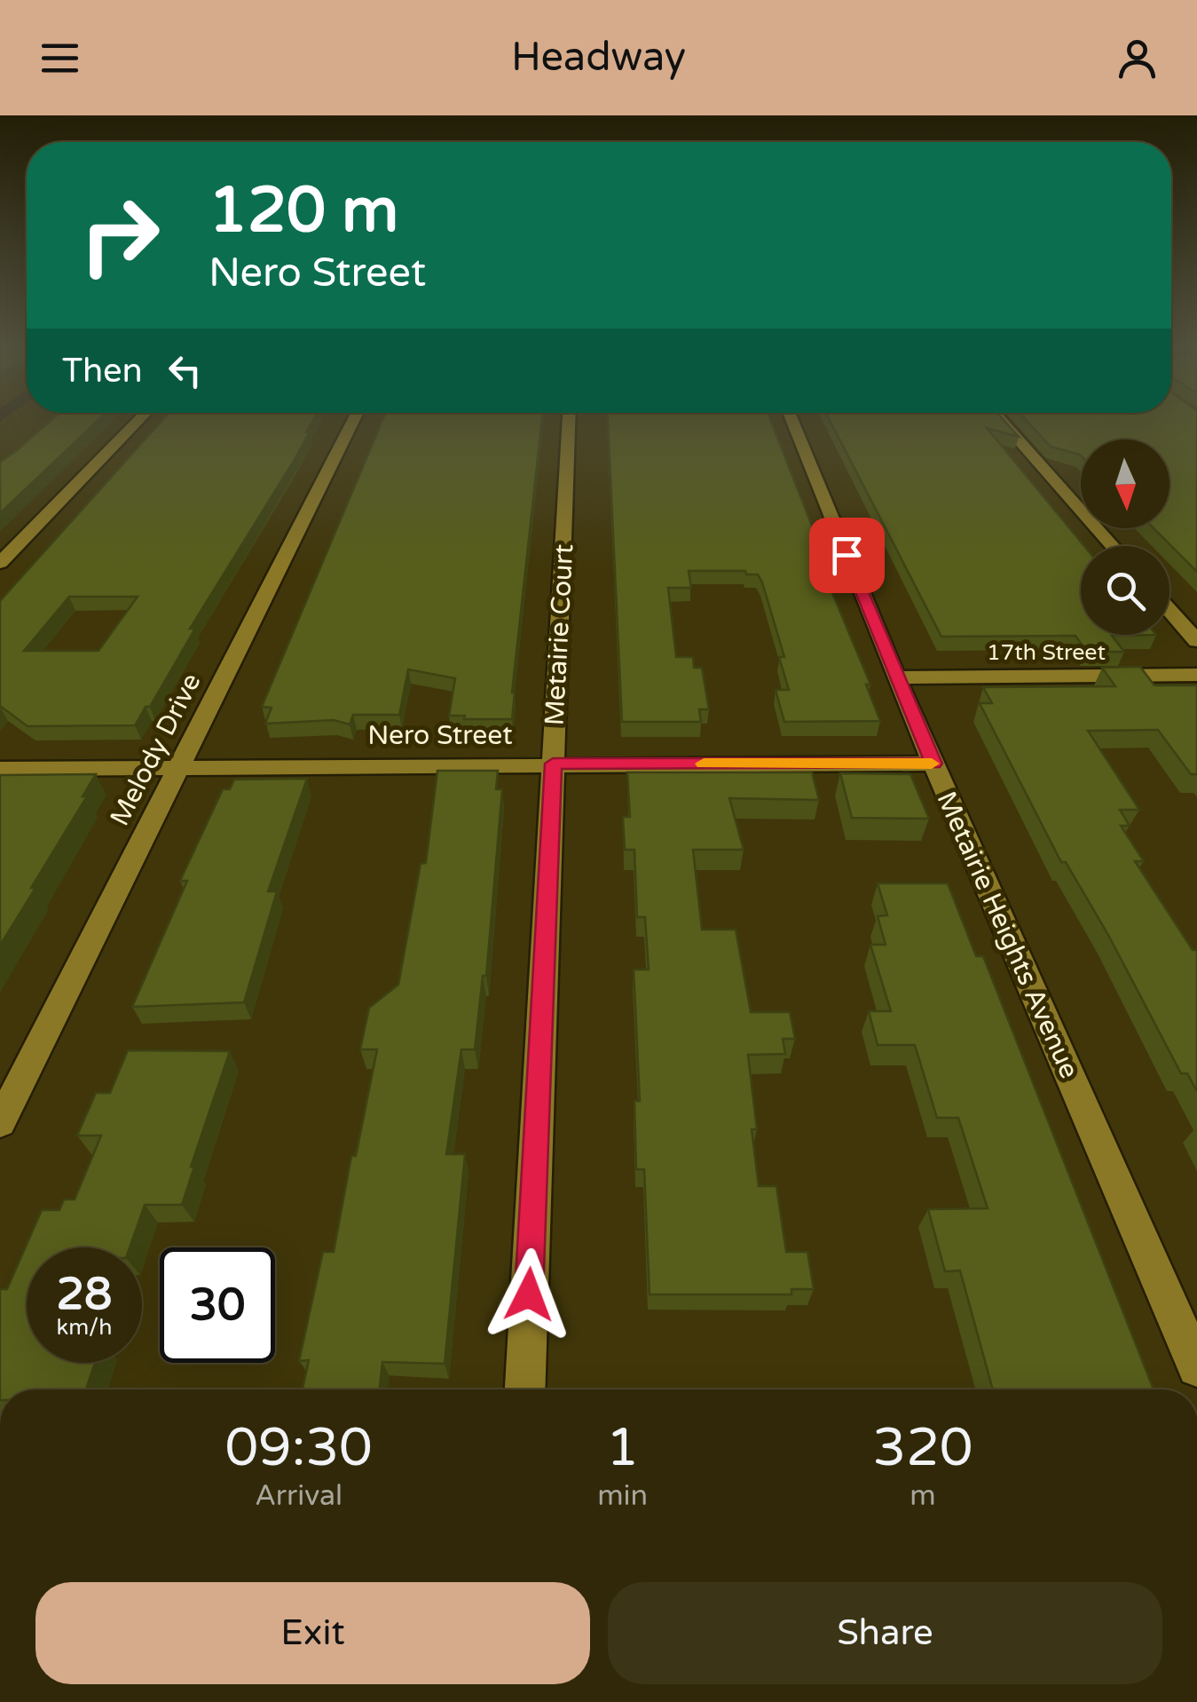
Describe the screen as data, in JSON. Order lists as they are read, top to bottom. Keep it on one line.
{"streets":{"street":["Metairie Court","17th Street","Nero Street","Melody Drive","Metairie Heights Avenue"]},"crossings":[["Metairie Court","Nero Street"],["17th Street","Metairie Heights Avenue"],["Nero Street","Melody Drive"],["Nero Street","Metairie Heights Avenue"]],"north":"bottom","page":{"header":"Headway","turn":["120 m","Nero Street"],"then":"Then","speed":"28 km/h","limit":"30","eta":["09:30","Arrival","1","min","320","m"],"buttons":["Exit","Share"]}}
